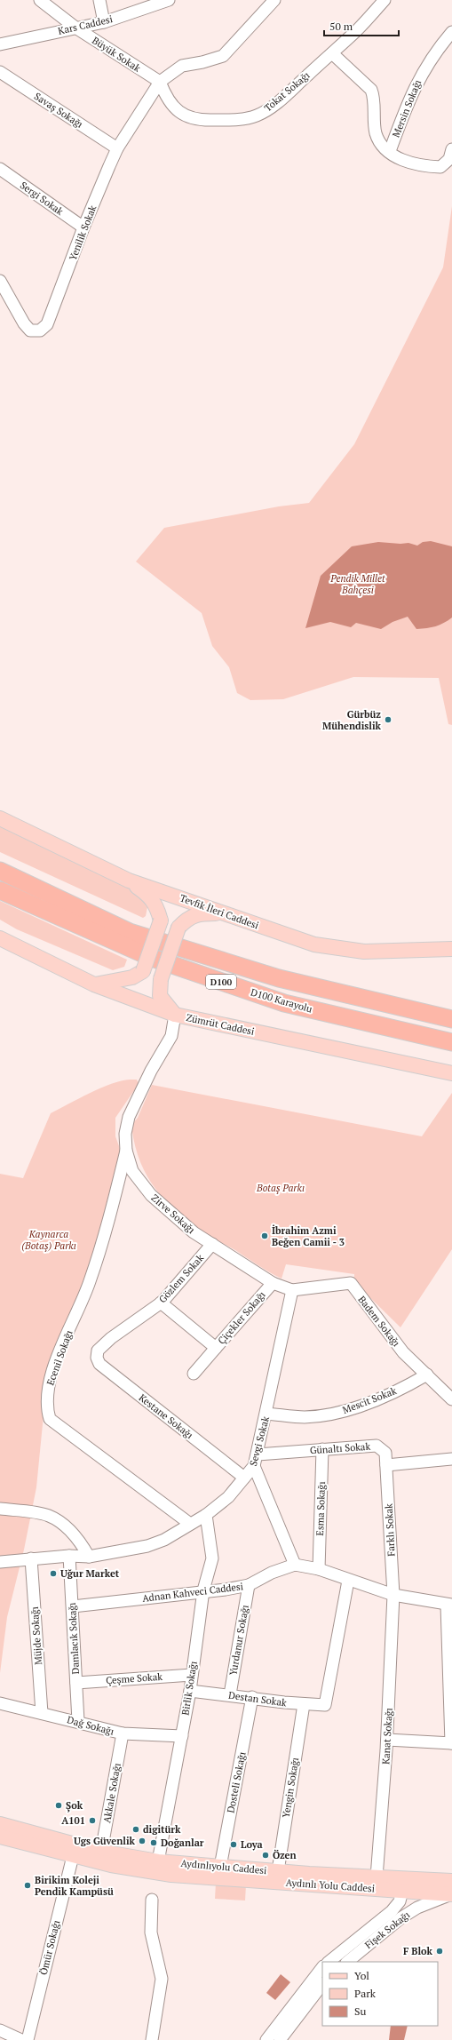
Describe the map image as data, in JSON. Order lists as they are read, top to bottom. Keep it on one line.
{"streets":{"highway":["D100","D100 Karayolu"],"main road":["Tevfik İleri Caddesi","Zümrüt Caddesi","Aydınlıyolu Caddesi","Aydınlı Yolu Caddesi"],"street":["Kars Caddesi","Büyük Sokak","Tokat Sokağı","Mersin Sokağı","Savaş Sokağı","Sergi Sokak","Yenilik Sokak","Zirve Sokağı","Gözlem Sokak","Çiçekler Sokağı","Badem Sokağı","Ecenil Sokağı","Mescit Sokak","Kestane Sokağı","Sevgi Sokak","Günaltı Sokak","Esma Sokağı","Farklı Sokak","Adnan Kahveci Caddesi","Müjde Sokağı","Damlacık Sokağı","Yurdanur Sokağı","Çeşme Sokak","Birlik Sokağı","Destan Sokak","Dağ Sokağı","Kanat Sokağı","Dosteli Sokağı","Yengin Sokağı","Akkale Sokağı","Fişek Sokağı","Ömür Sokağı"]},"crossings":[["Kars Caddesi","Büyük Sokak"],["Büyük Sokak","Tokat Sokağı"],["Büyük Sokak","Yenilik Sokak"],["Tokat Sokağı","Yenilik Sokak"],["Savaş Sokağı","Yenilik Sokak"],["Sergi Sokak","Yenilik Sokak"],["Zümrüt Caddesi","Zirve Sokağı"],["Zirve Sokağı","Gözlem Sokak"],["Zirve Sokağı","Çiçekler Sokağı"],["Zirve Sokağı","Badem Sokağı"],["Zirve Sokağı","Ecenil Sokağı"],["Zirve Sokağı","Sevgi Sokak"],["Gözlem Sokak","Çiçekler Sokağı"],["Gözlem Sokak","Kestane Sokağı"],["Badem Sokağı","Mescit Sokak"],["Badem Sokağı","Sevgi Sokak"],["Ecenil Sokağı","Sevgi Sokak"],["Mescit Sokak","Sevgi Sokak"],["Kestane Sokağı","Sevgi Sokak"],["Sevgi Sokak","Günaltı Sokak"],["Sevgi Sokak","Müjde Sokağı"],["Sevgi Sokak","Damlacık Sokağı"],["Sevgi Sokak","Birlik Sokağı"],["Günaltı Sokak","Esma Sokağı"],["Günaltı Sokak","Farklı Sokak"],["Esma Sokağı","Adnan Kahveci Caddesi"],["Farklı Sokak","Adnan Kahveci Caddesi"],["Farklı Sokak","Kanat Sokağı"],["Adnan Kahveci Caddesi","Damlacık Sokağı"],["Adnan Kahveci Caddesi","Yurdanur Sokağı"],["Adnan Kahveci Caddesi","Birlik Sokağı"],["Adnan Kahveci Caddesi","Destan Sokak"],["Adnan Kahveci Caddesi","Kanat Sokağı"],["Müjde Sokağı","Dağ Sokağı"],["Damlacık Sokağı","Çeşme Sokak"],["Damlacık Sokağı","Dağ Sokağı"],["Yurdanur Sokağı","Destan Sokak"],["Çeşme Sokak","Birlik Sokağı"],["Birlik Sokağı","Destan Sokak"],["Birlik Sokağı","Dağ Sokağı"],["Birlik Sokağı","Aydınlıyolu Caddesi"],["Destan Sokak","Dosteli Sokağı"],["Destan Sokak","Yengin Sokağı"],["Dağ Sokağı","Akkale Sokağı"],["Kanat Sokağı","Aydınlıyolu Caddesi"],["Dosteli Sokağı","Aydınlıyolu Caddesi"],["Yengin Sokağı","Aydınlıyolu Caddesi"],["Akkale Sokağı","Aydınlıyolu Caddesi"],["Aydınlıyolu Caddesi","Aydınlı Yolu Caddesi"],["Aydınlıyolu Caddesi","Fişek Sokağı"],["Aydınlı Yolu Caddesi","Fişek Sokağı"],["Aydınlı Yolu Caddesi","Ömür Sokağı"]],"parks":["Pendik Millet Bahçesi","Botaş Parkı","Kaynarca (Botaş) Parkı"],"places":["Gürbüz Mühendislik","İbrahim Azmi Beğen Camii - 3","Uğur Market","Şok","A101","digitürk","Ugs Güvenlik","Doğanlar","Loya","Özen","Birikim Koleji Pendik Kampüsü","F Blok"],"legend":["Yol","Park","Su"],"scale_bar":"50 m"}
